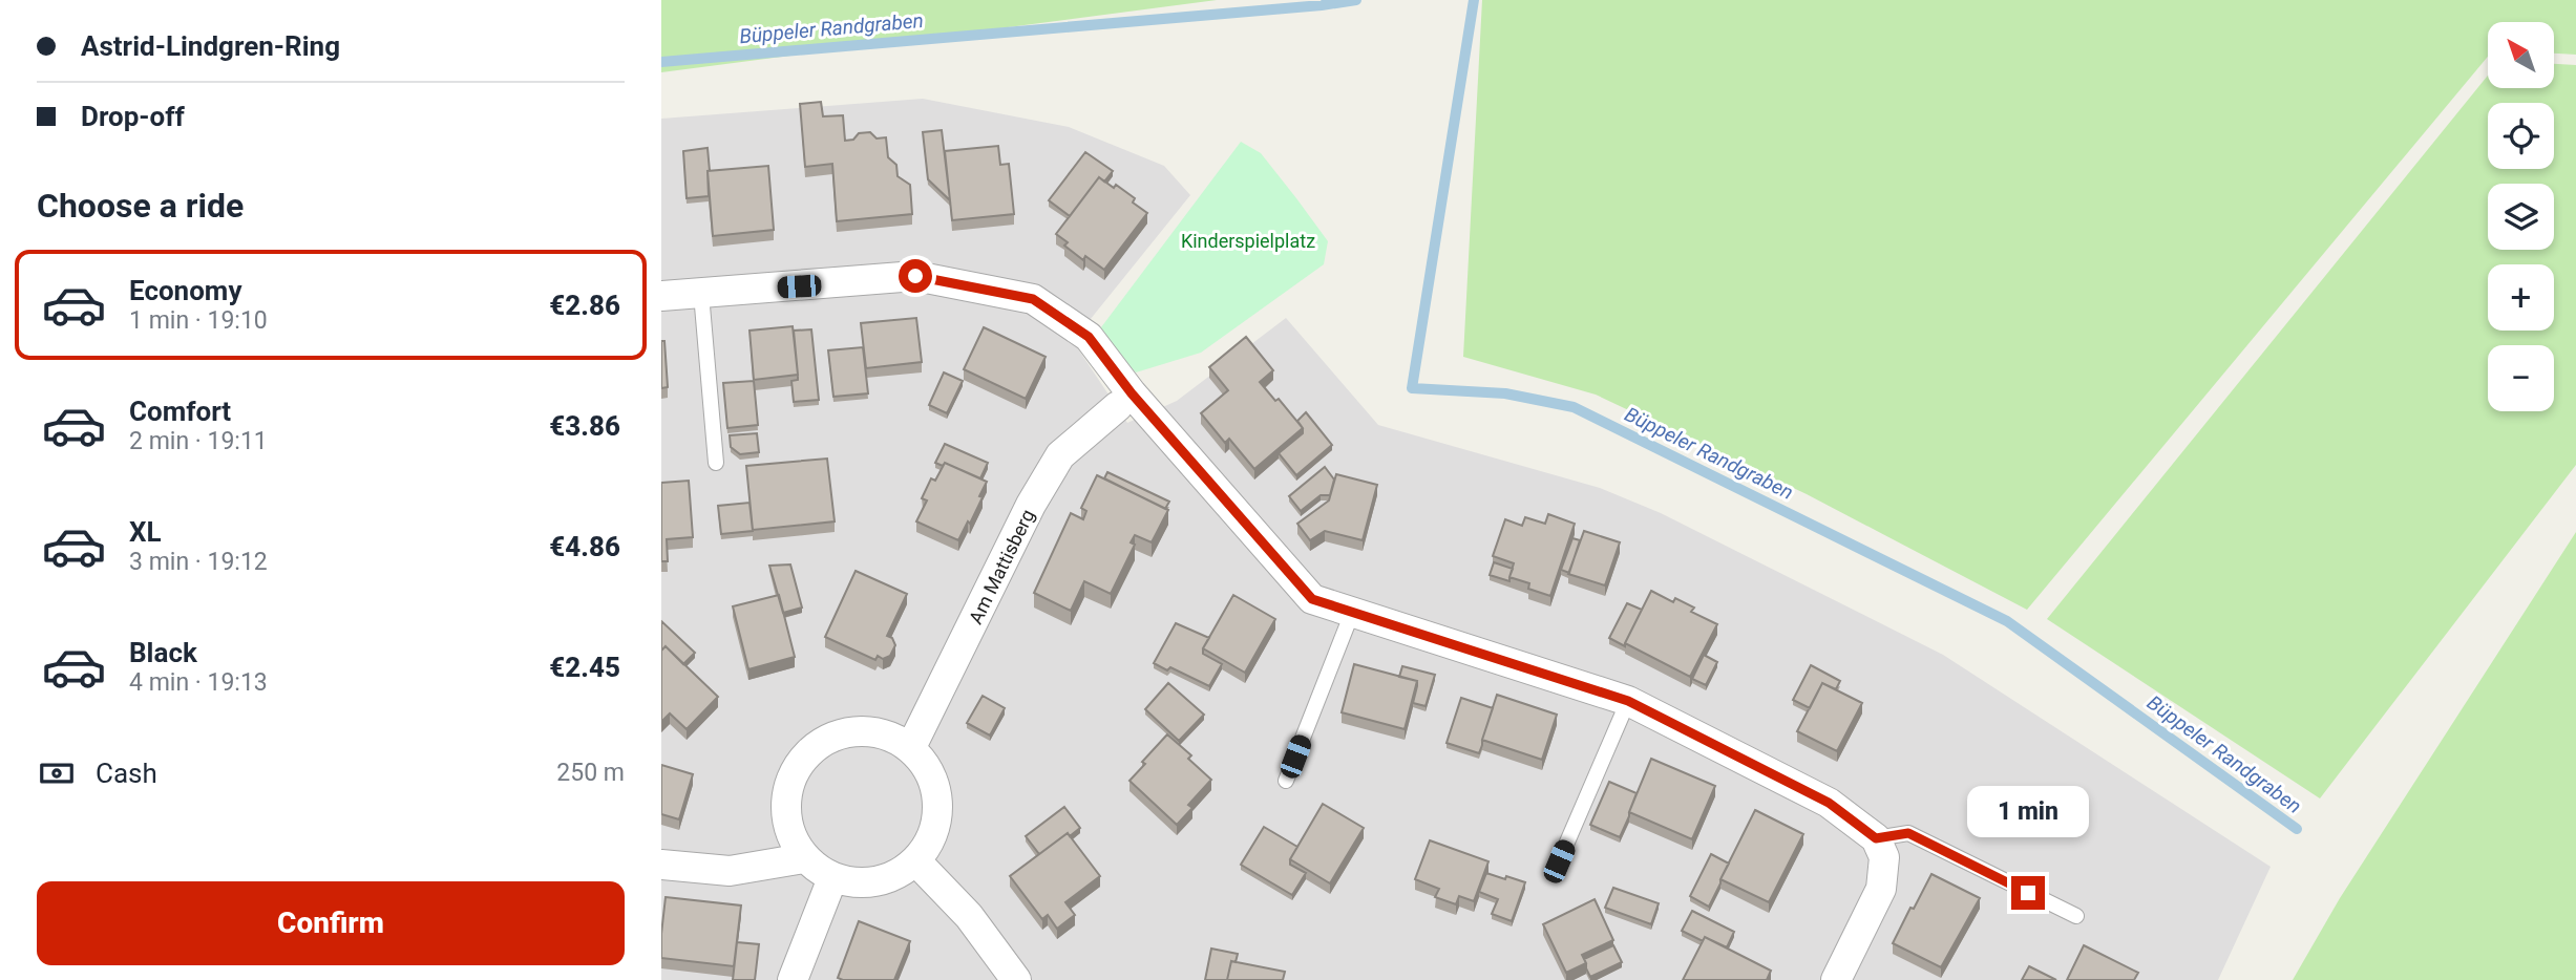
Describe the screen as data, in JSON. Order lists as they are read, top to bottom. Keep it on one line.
{"streets":{"street":["Am Mattisberg"]},"water":["Büppeler Randgraben"],"parks":["Kinderspielplatz"],"north":"top left","page":{"banner":["Astrid-Lindgren-Ring","Drop-off"],"map_buttons":["+","−"],"heading":"Choose a ride","list":[{"name":"Economy","note":"1 min · 19:10","value":"€2.86"},{"name":"Comfort","note":"2 min · 19:11","value":"€3.86"},{"name":"XL","note":"3 min · 19:12","value":"€4.86"},{"name":"Black","note":"4 min · 19:13","value":"€2.45"}],"pay":["Cash","250 m"],"bubble":"1 min","buttons":"Confirm"}}
